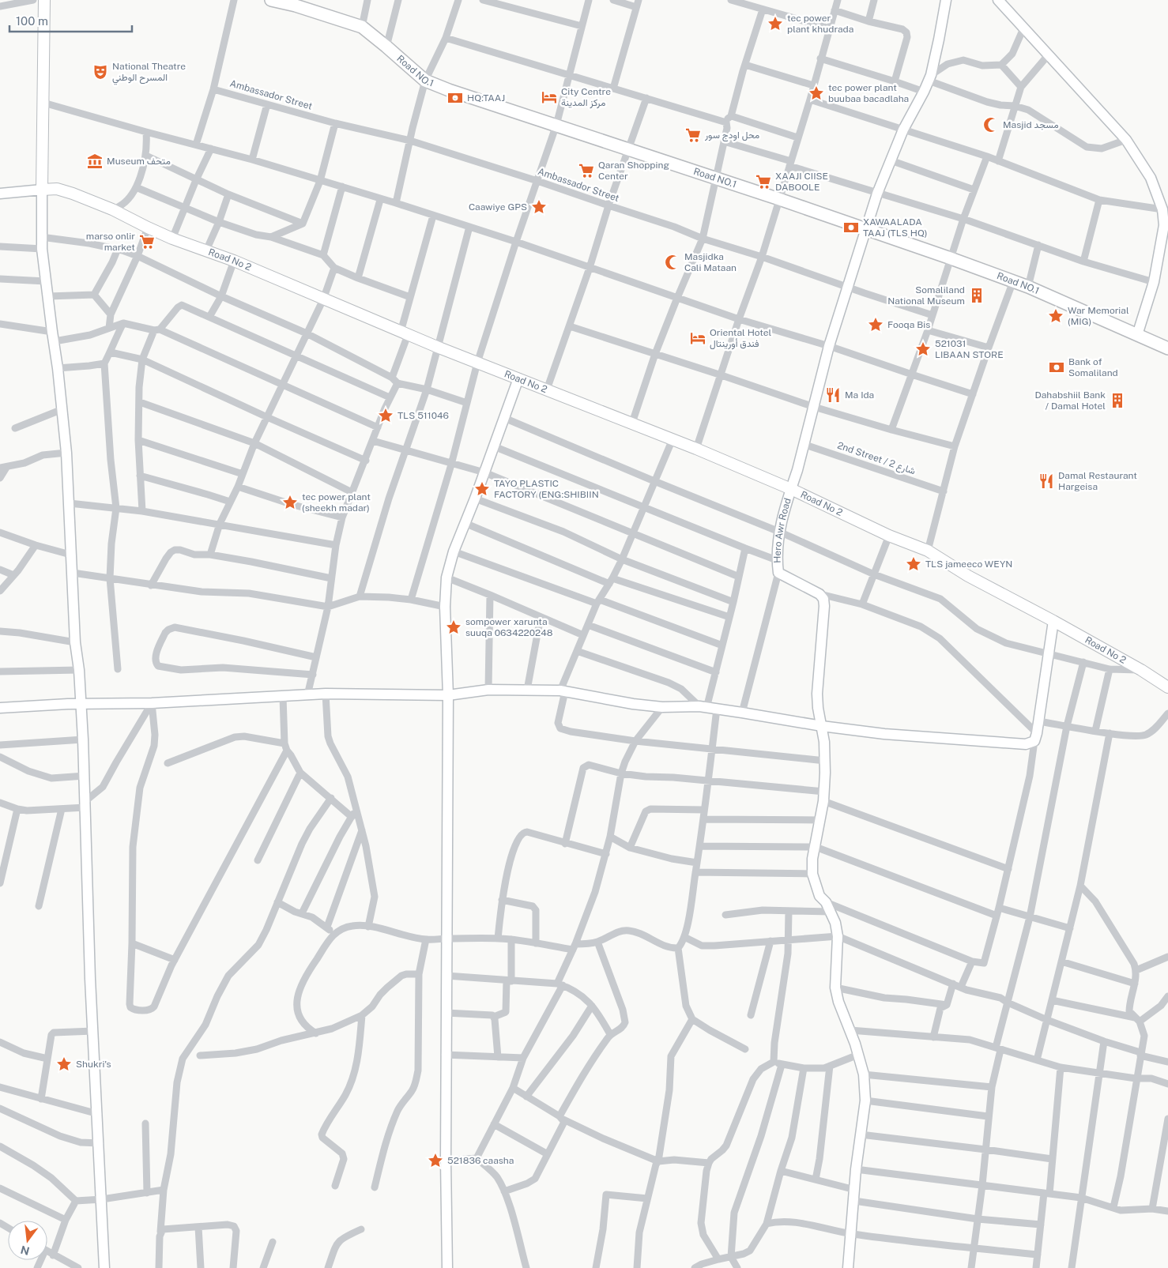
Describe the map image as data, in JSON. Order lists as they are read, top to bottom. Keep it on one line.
{"streets":{"highway":["Road NO.1"],"main road":["Road No 2"],"street":["Ambassador Street","2nd Street / شارع 2","Hero Awr Road"]},"crossings":[["Road NO.1","Hero Awr Road"],["Ambassador Street","Hero Awr Road"],["Road No 2","Hero Awr Road"],["2nd Street / شارع 2","Hero Awr Road"]],"places":{"place":["tec power plant khudrada","tec power plant buubaa bacadlaha","Caawiye GPS","War Memorial (MIG)","Fooqa Bis","521031 LIBAAN STORE","TLS 511046","TAYO PLASTIC FACTORY (ENG:SHIBIIN","tec power plant (sheekh madar)","TLS jameeco WEYN","sompower xarunta suuqa 0634220248","Shukri's","521836 caasha"],"theatre":["National Theatre المسرح الوطني"],"hotel":["City Centre مركز المدينة","Oriental Hotel فندق أورينتال"],"bank":["HQ:TAAJ","XAWAALADA TAAJ (TLS HQ)","Bank of Somaliland"],"mosque":["Masjid مسجد","Masjidka Cali Mataan"],"supermarket":["محل اودج سور","Qaran Shopping Center","XAAJI CIISE DABOOLE","marso onlir market"],"museum":["Museum متحف"],"building":["Somaliland National Museum","Dahabshiil Bank / Damal Hotel"],"restaurant":["Ma Ida","Damal Restaurant Hargeisa"]},"scale_bar":"100 m","north":"bottom"}
